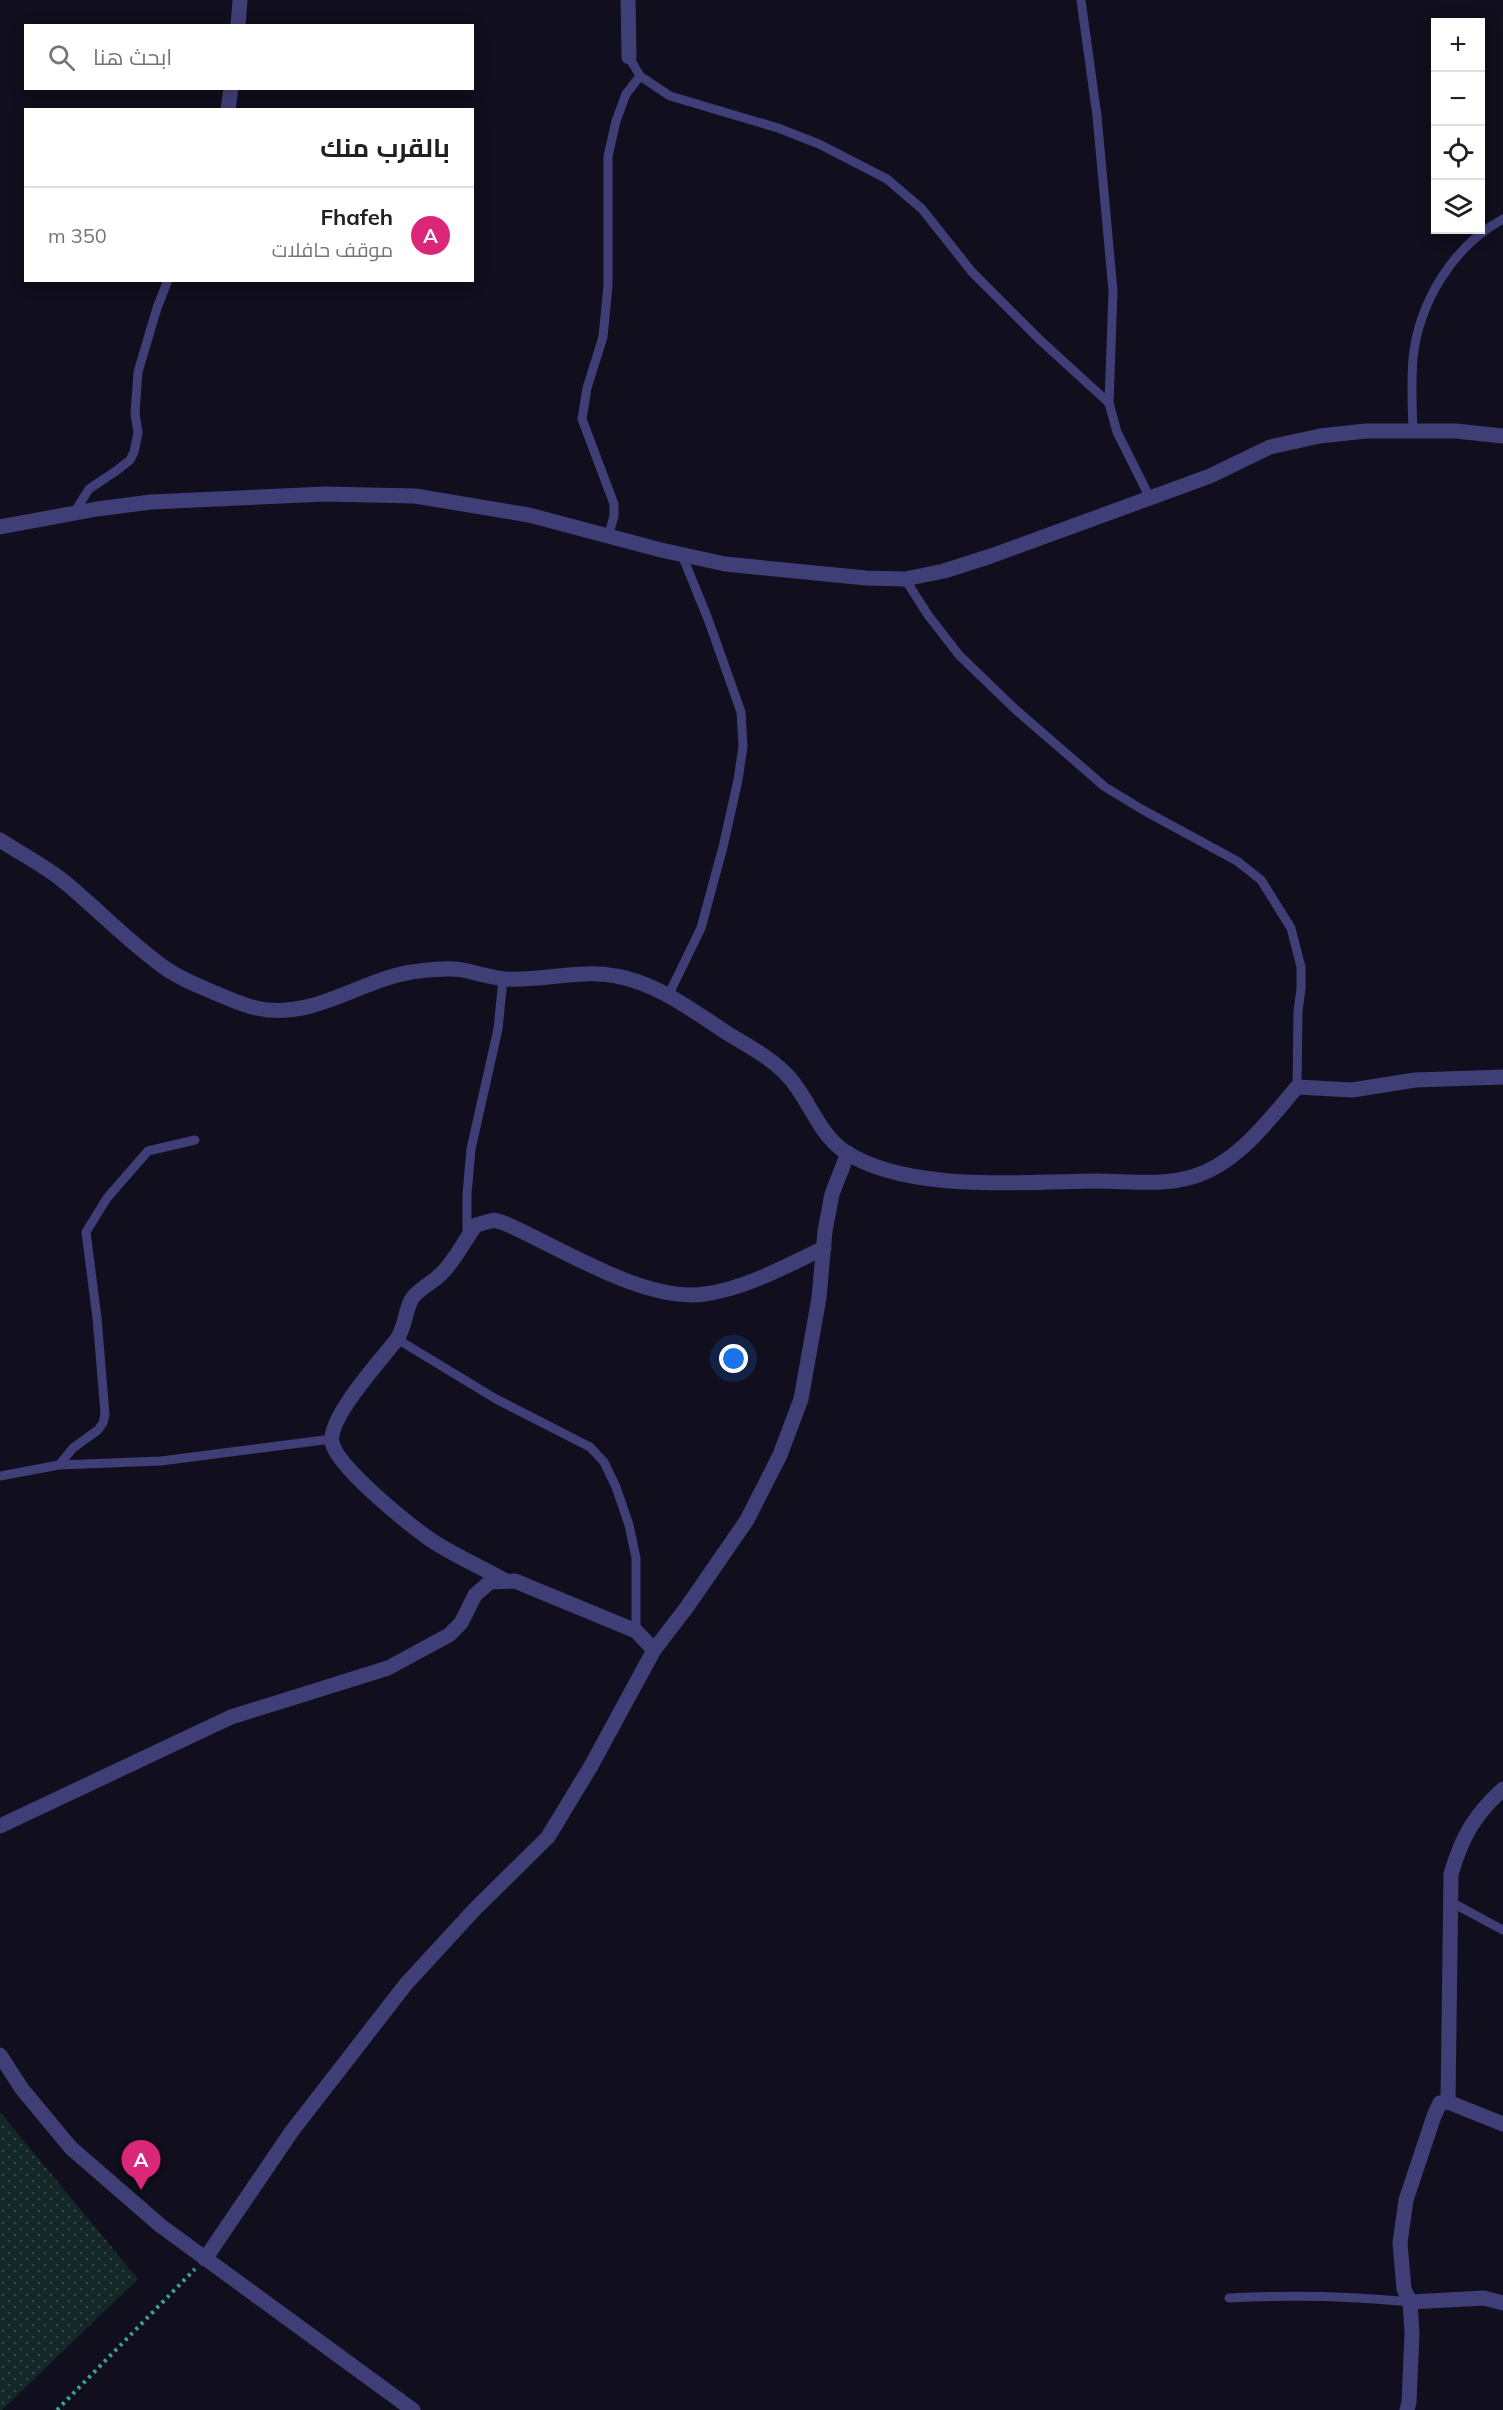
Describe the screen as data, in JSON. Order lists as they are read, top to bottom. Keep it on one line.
{"page":{"map_buttons":["+","−"],"search":"ابحث هنا","heading":"بالقرب منك","list":[{"mark":"A","name":"Fhafeh","note":"موقف حافلات","value":"350 m"}],"pins":"A"}}
